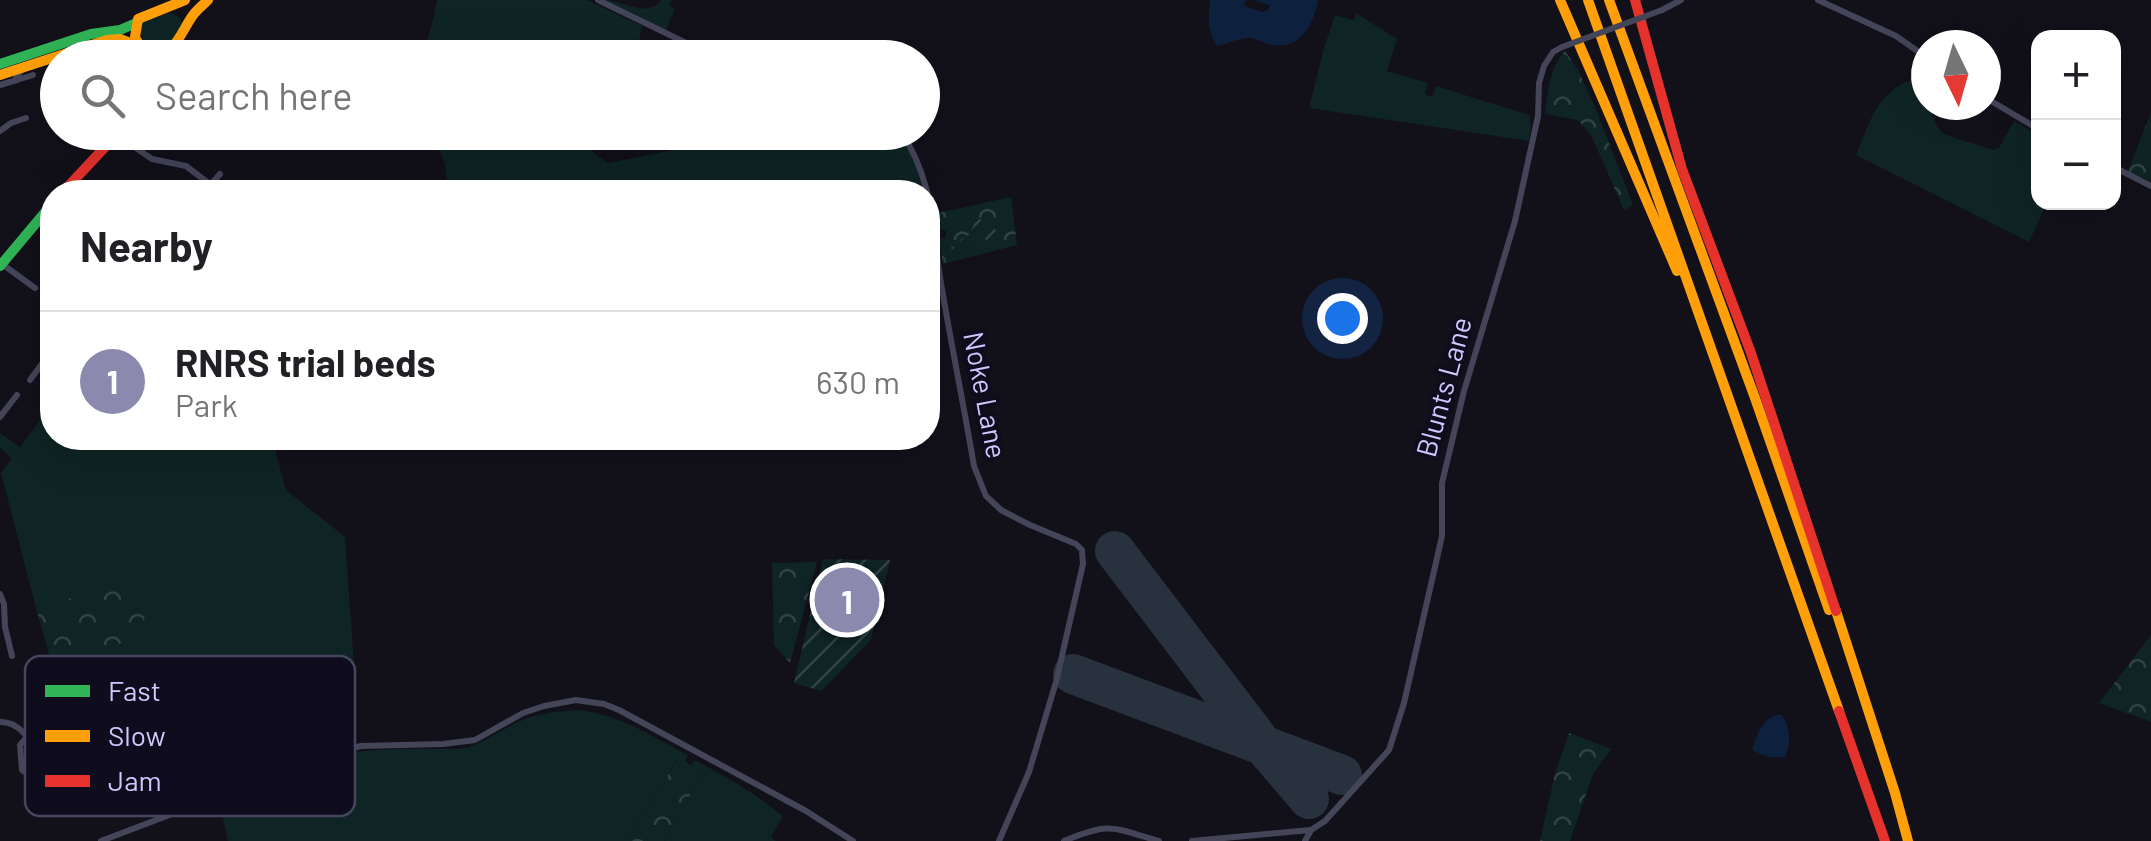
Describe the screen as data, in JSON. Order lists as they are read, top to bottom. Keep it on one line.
{"streets":{"street":["Blunts Lane","Noke Lane"]},"legend":["Fast","Slow","Jam"],"north":"bottom","page":{"map_buttons":["+","−"],"search":"Search here","heading":"Nearby","list":[{"mark":"1","name":"RNRS trial beds","note":"Park","value":"630 m"}],"pins":"1"}}
